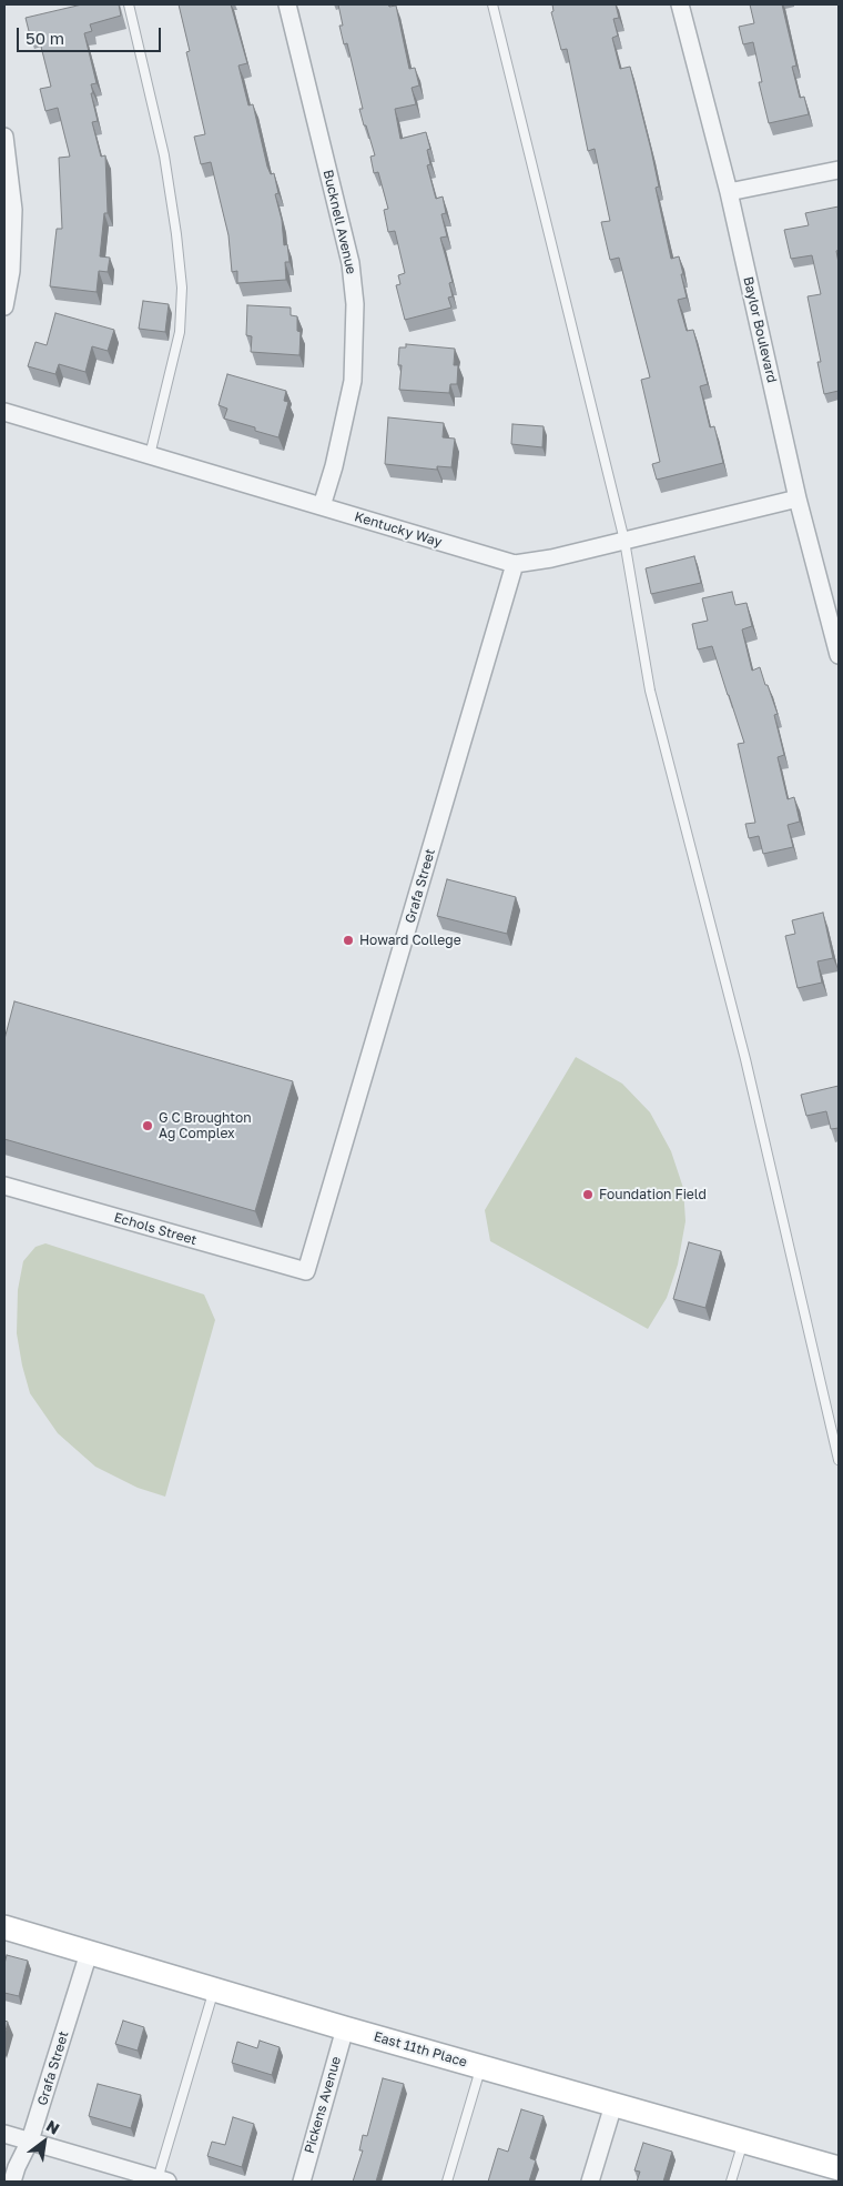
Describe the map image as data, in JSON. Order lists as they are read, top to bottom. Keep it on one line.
{"streets":{"street":["Bucknell Avenue","Baylor Boulevard","Kentucky Way","Grafa Street","Echols Street","East 11th Place","Pickens Avenue"]},"crossings":[["Bucknell Avenue","Kentucky Way"],["Baylor Boulevard","Kentucky Way"],["Kentucky Way","Grafa Street"],["Grafa Street","Echols Street"],["Grafa Street","East 11th Place"],["East 11th Place","Pickens Avenue"]],"places":["Howard College","G C Broughton Ag Complex","Foundation Field"],"scale_bar":"50 m","north":"top right"}
